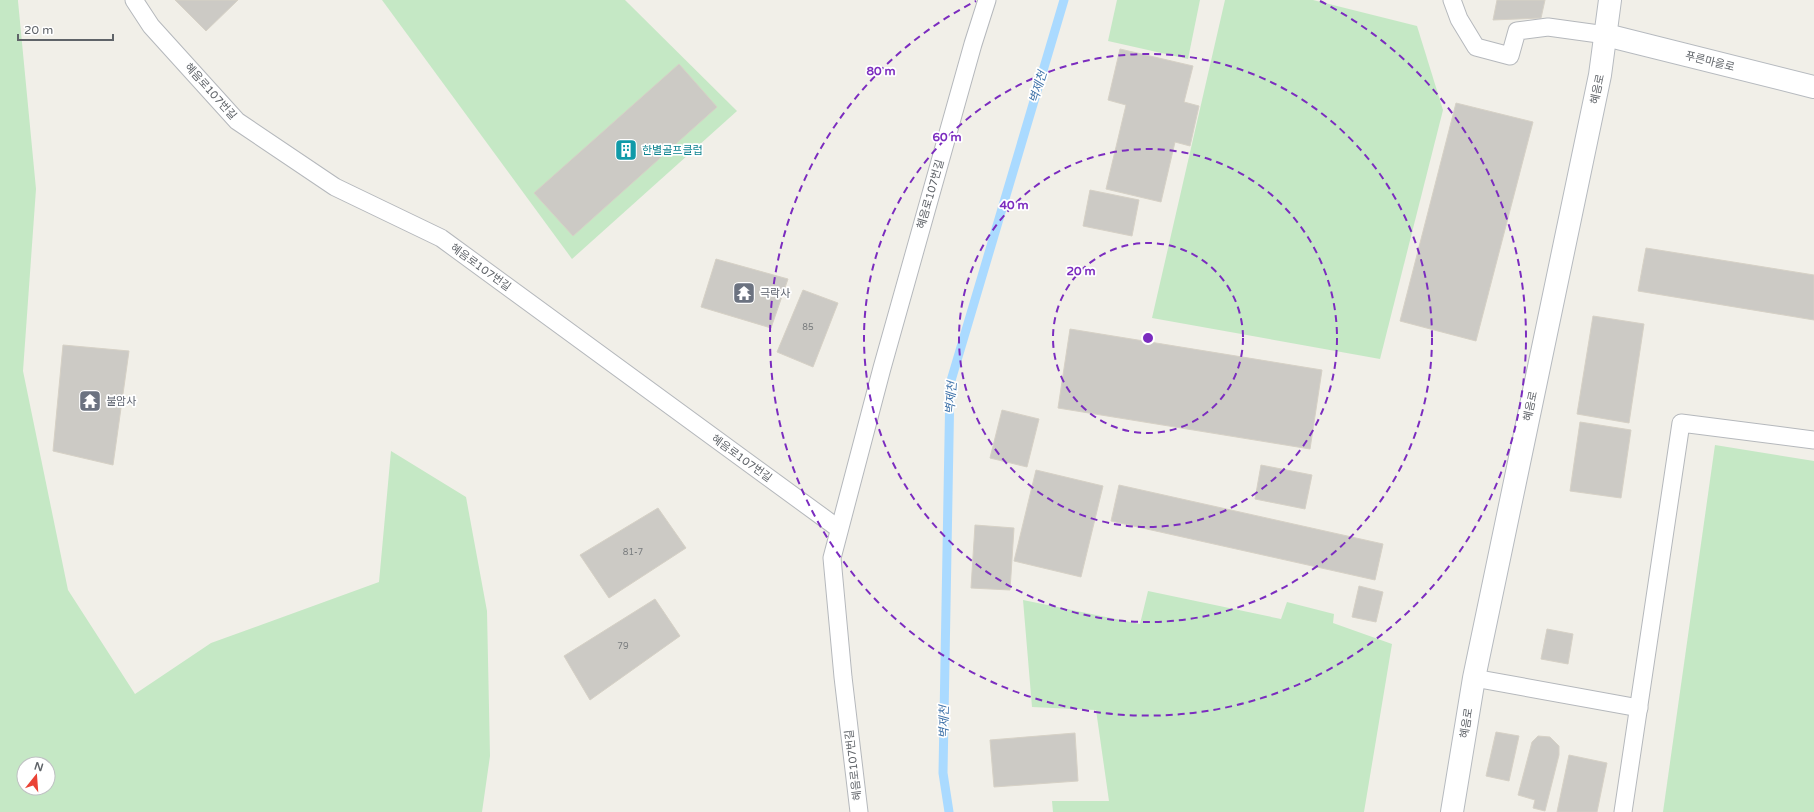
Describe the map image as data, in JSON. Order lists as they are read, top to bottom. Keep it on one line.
{"streets":{"main road":["푸른마을로","혜음로"],"lane":["혜음로107번길"]},"crossings":[["푸른마을로","혜음로"]],"water":["벽제천"],"places":{"building":["한별골프클럽"],"temple":["극락사","불암사"]},"house_numbers":["85","81-7","79"],"scale_bar":"20 m","north":"top","rings":["80 m","60 m","40 m","20 m"]}
